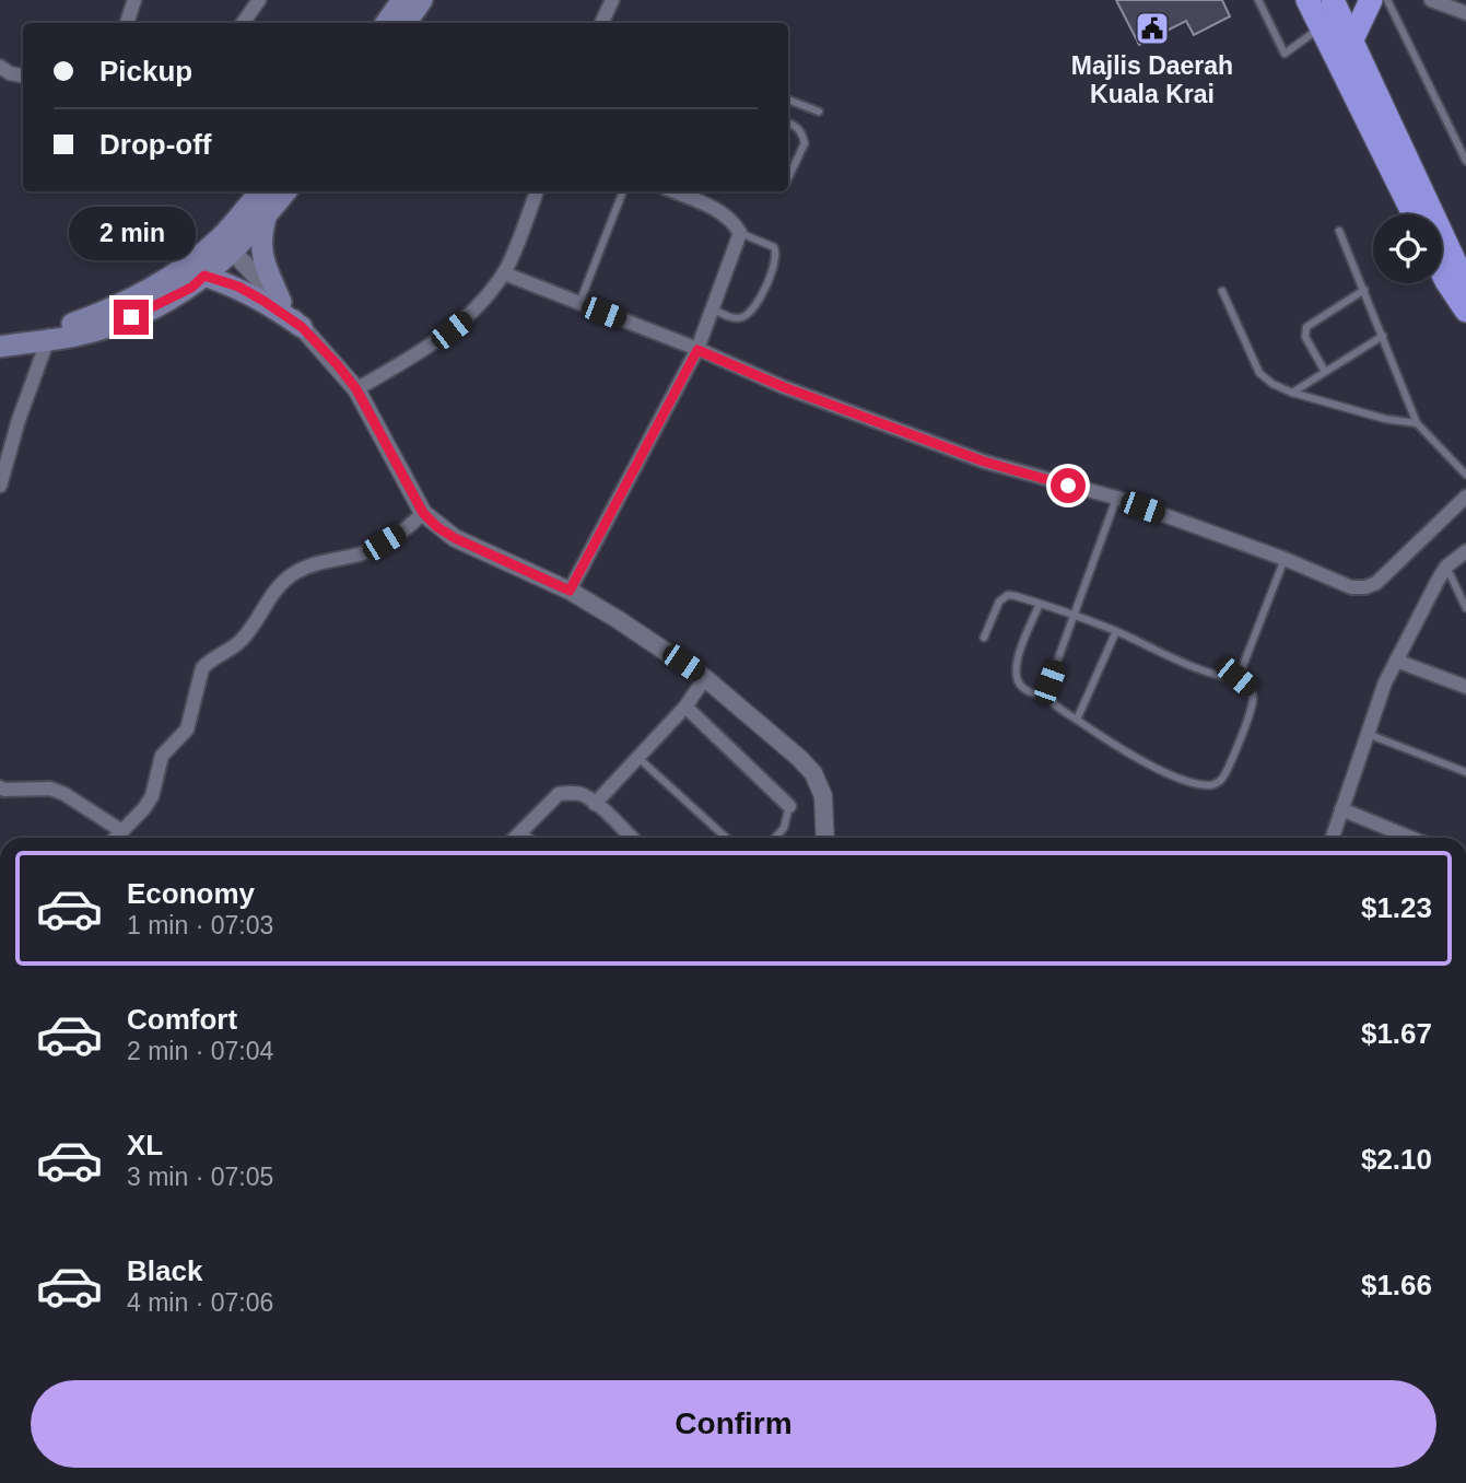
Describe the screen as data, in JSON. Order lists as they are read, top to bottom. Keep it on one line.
{"places":{"public building":["Majlis Daerah Kuala Krai"]},"page":{"banner":["Pickup","Drop-off"],"bubble":"2 min","list":[{"name":"Economy","note":"1 min · 07:03","value":"$1.23"},{"name":"Comfort","note":"2 min · 07:04","value":"$1.67"},{"name":"XL","note":"3 min · 07:05","value":"$2.10"},{"name":"Black","note":"4 min · 07:06","value":"$1.66"}],"buttons":"Confirm"}}
